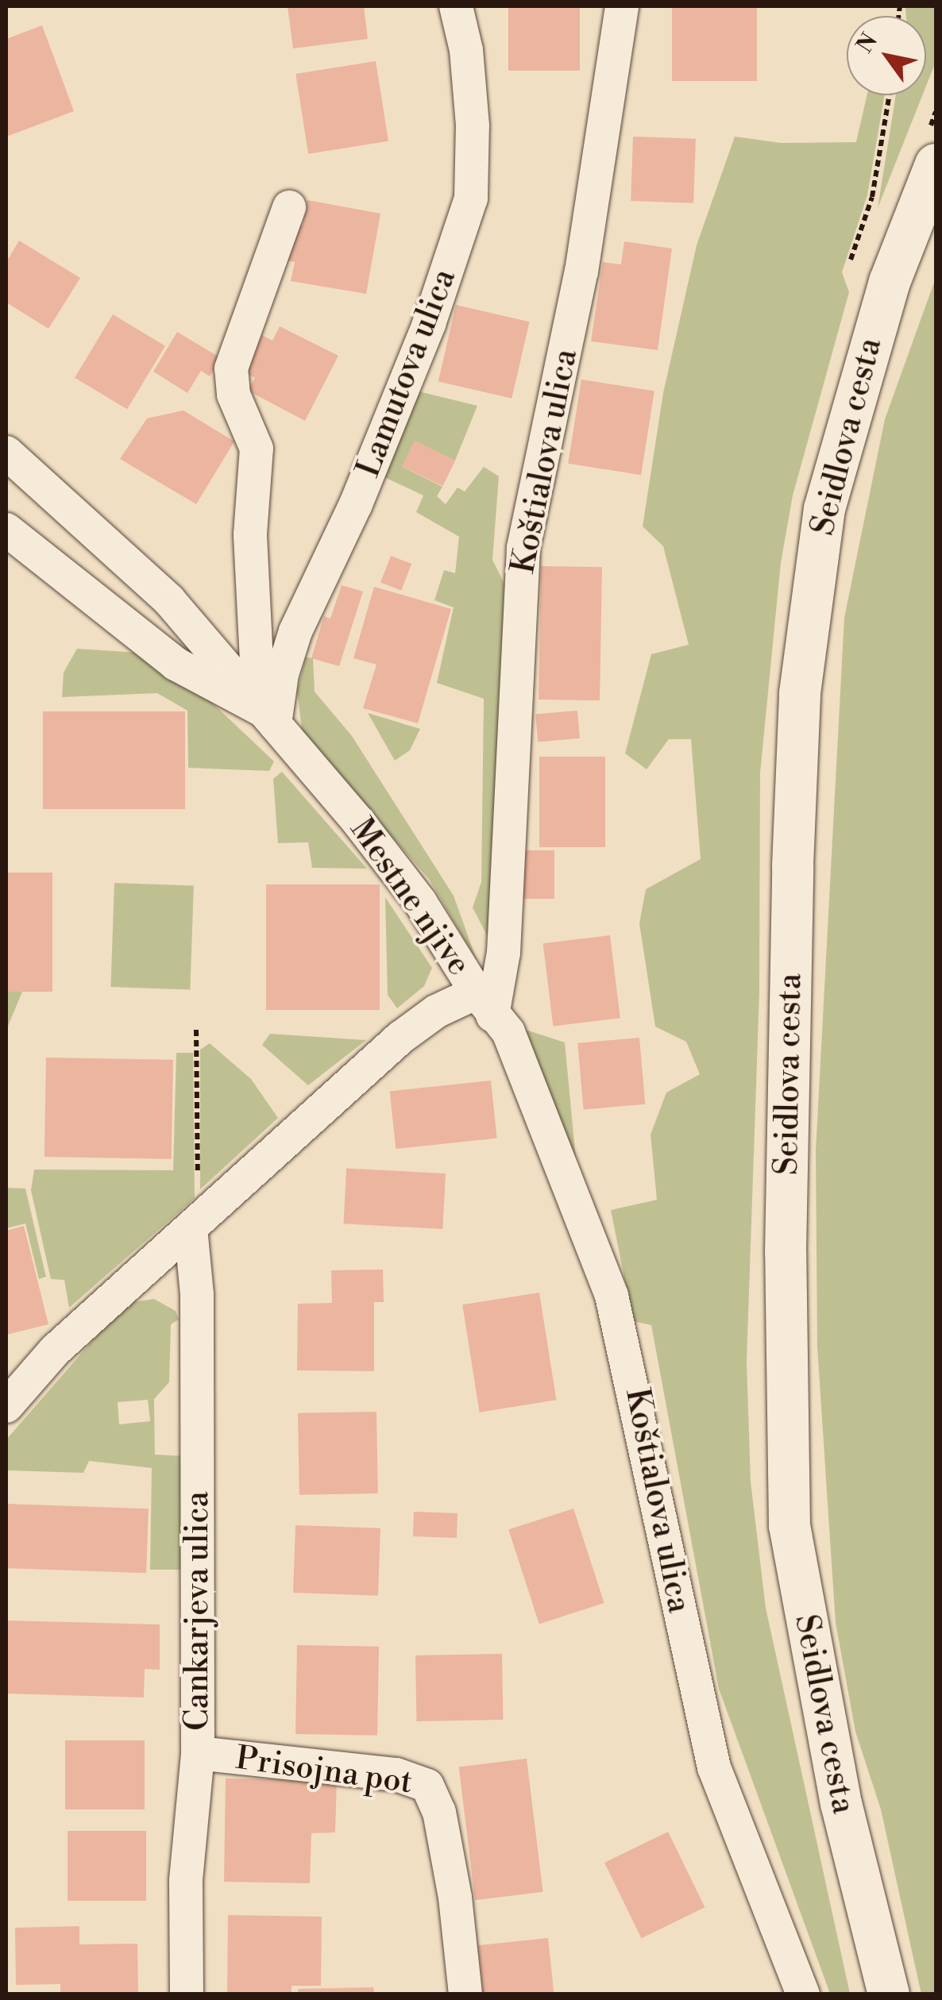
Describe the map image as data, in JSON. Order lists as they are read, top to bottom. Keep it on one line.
{"streets":{"street":["Lamutova ulica","Seidlova cesta","Koštialova ulica","Mestne njive","Cankarjeva ulica","Prisojna pot"]},"crossings":[["Lamutova ulica","Mestne njive"],["Koštialova ulica","Mestne njive"],["Mestne njive","Cankarjeva ulica"],["Cankarjeva ulica","Prisojna pot"]],"north":"top left"}
